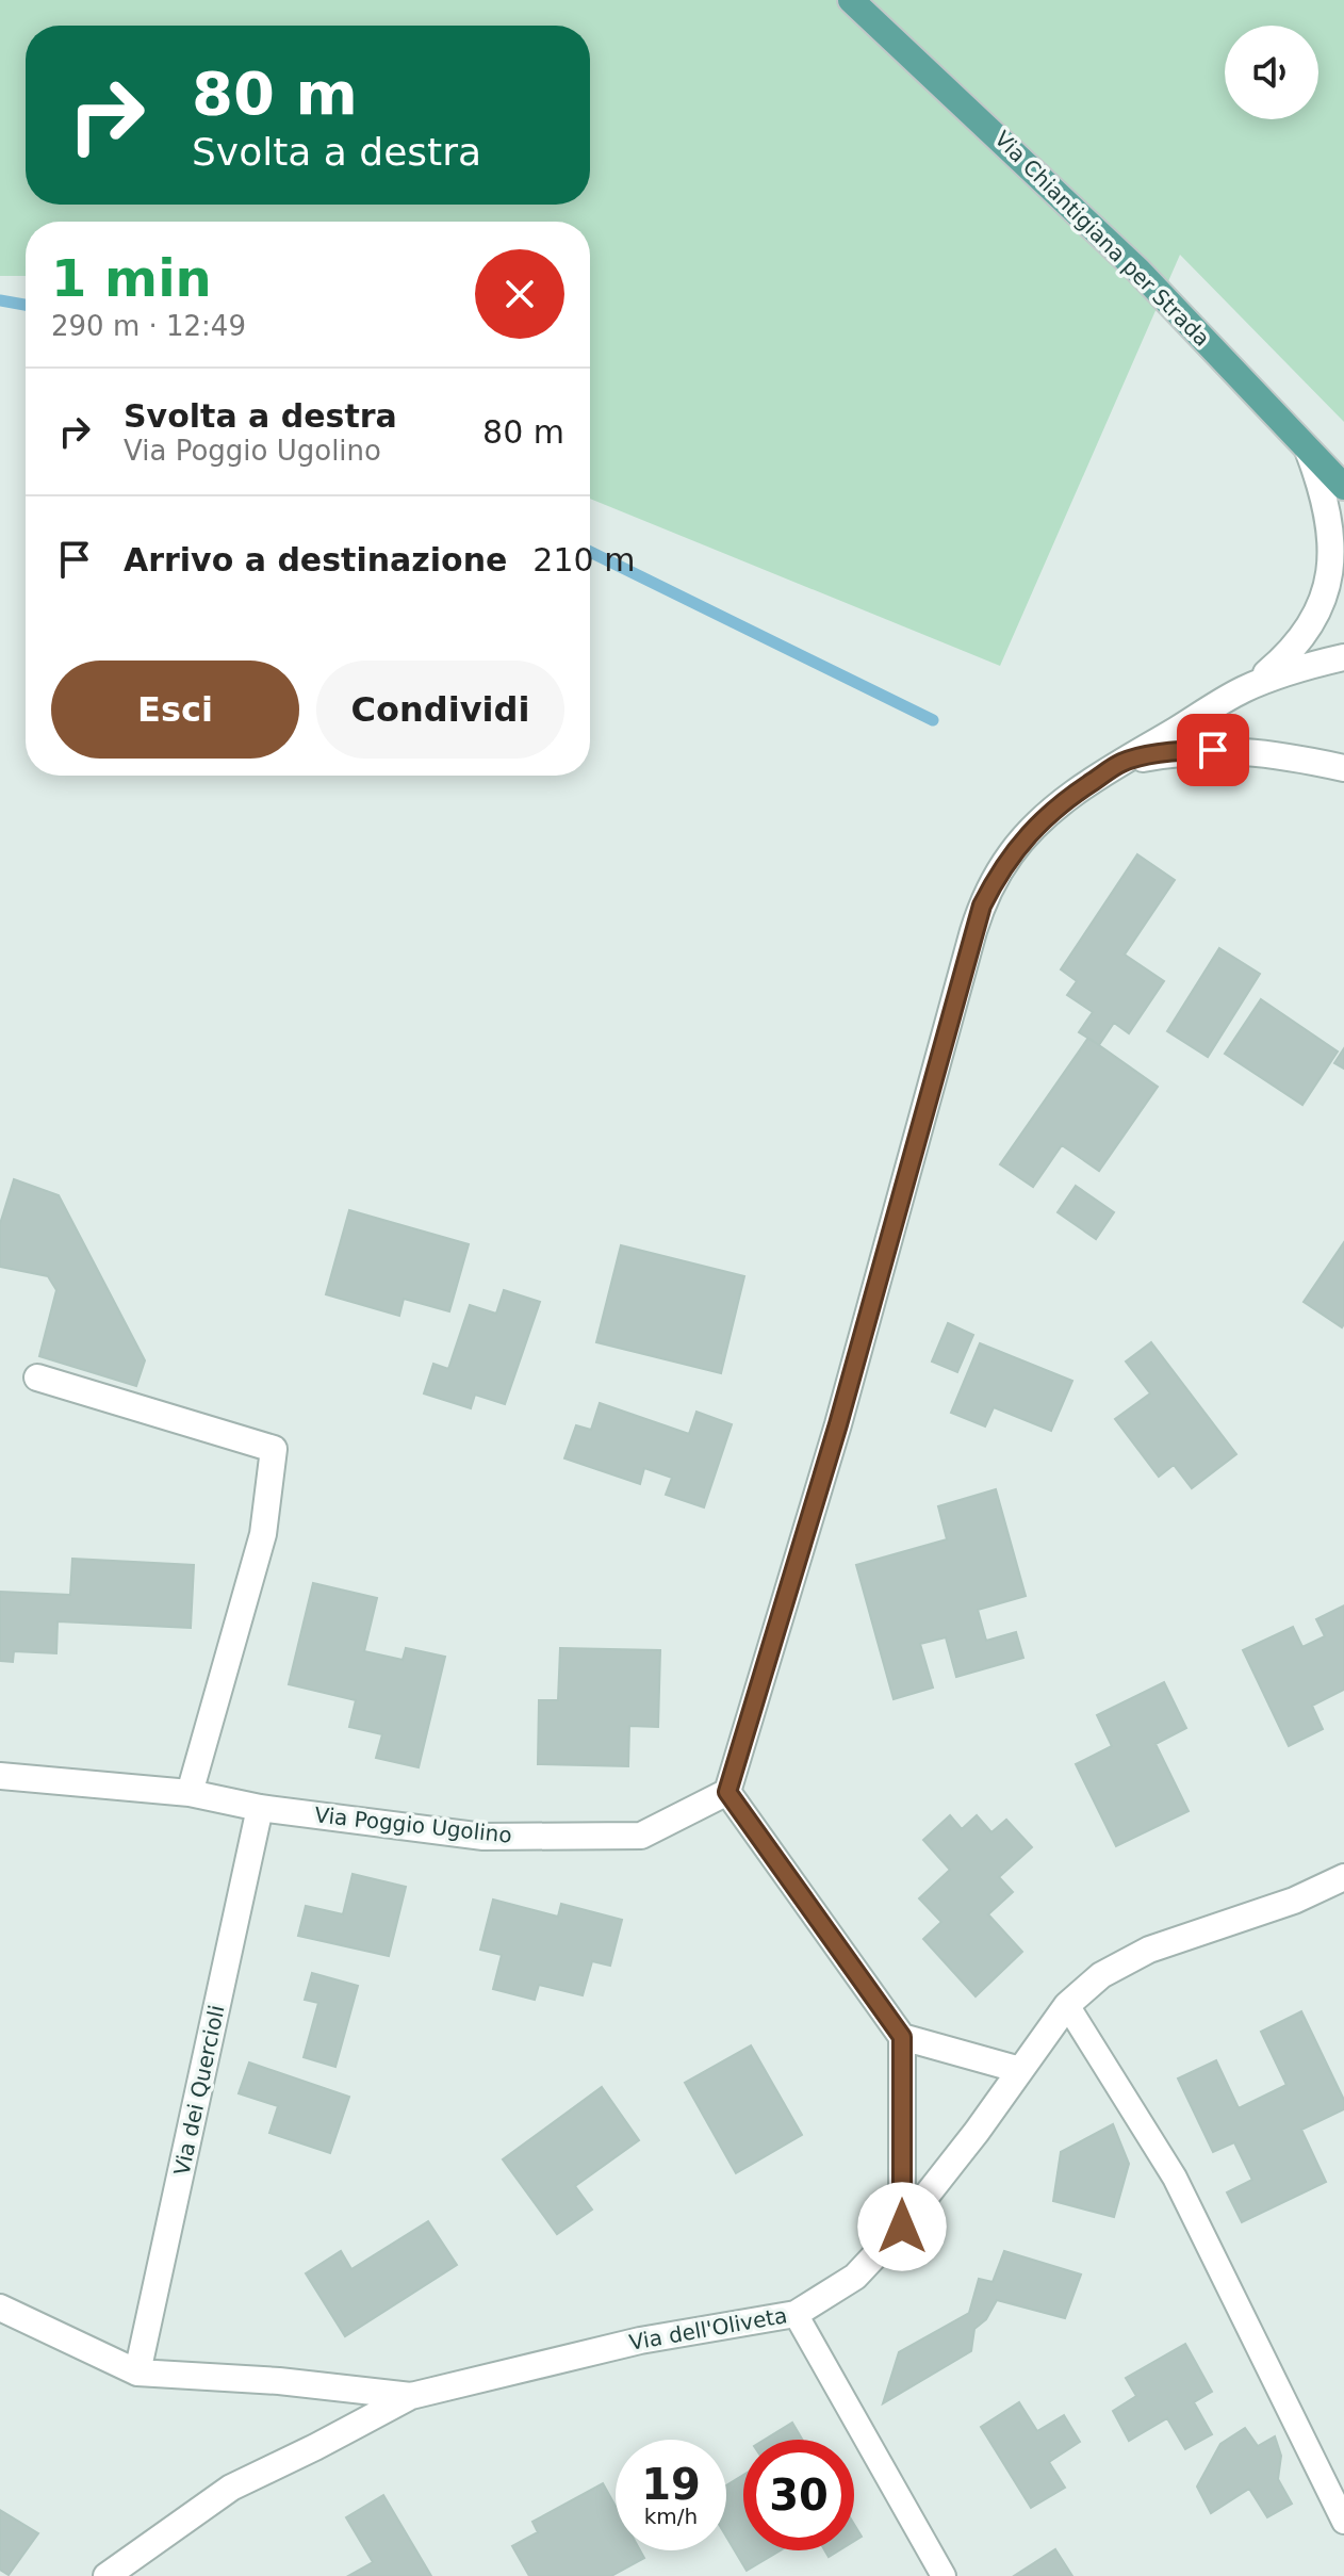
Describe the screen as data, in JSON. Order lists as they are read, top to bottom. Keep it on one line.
{"streets":{"main road":["Via Chiantigiana per Strada"],"street":["Via Poggio Ugolino","Via dei Quercioli","Via dell'Oliveta"]},"crossings":[["Via Poggio Ugolino","Via dei Quercioli"]],"page":{"turn":["80 m","Svolta a destra"],"heading":["1 min","290 m · 12:49"],"list":[{"name":"Svolta a destra","note":"Via Poggio Ugolino","value":"80 m"},{"name":"Arrivo a destinazione","value":"210 m"}],"buttons":["Esci","Condividi"],"speed":"19 km/h","limit":"30"}}
